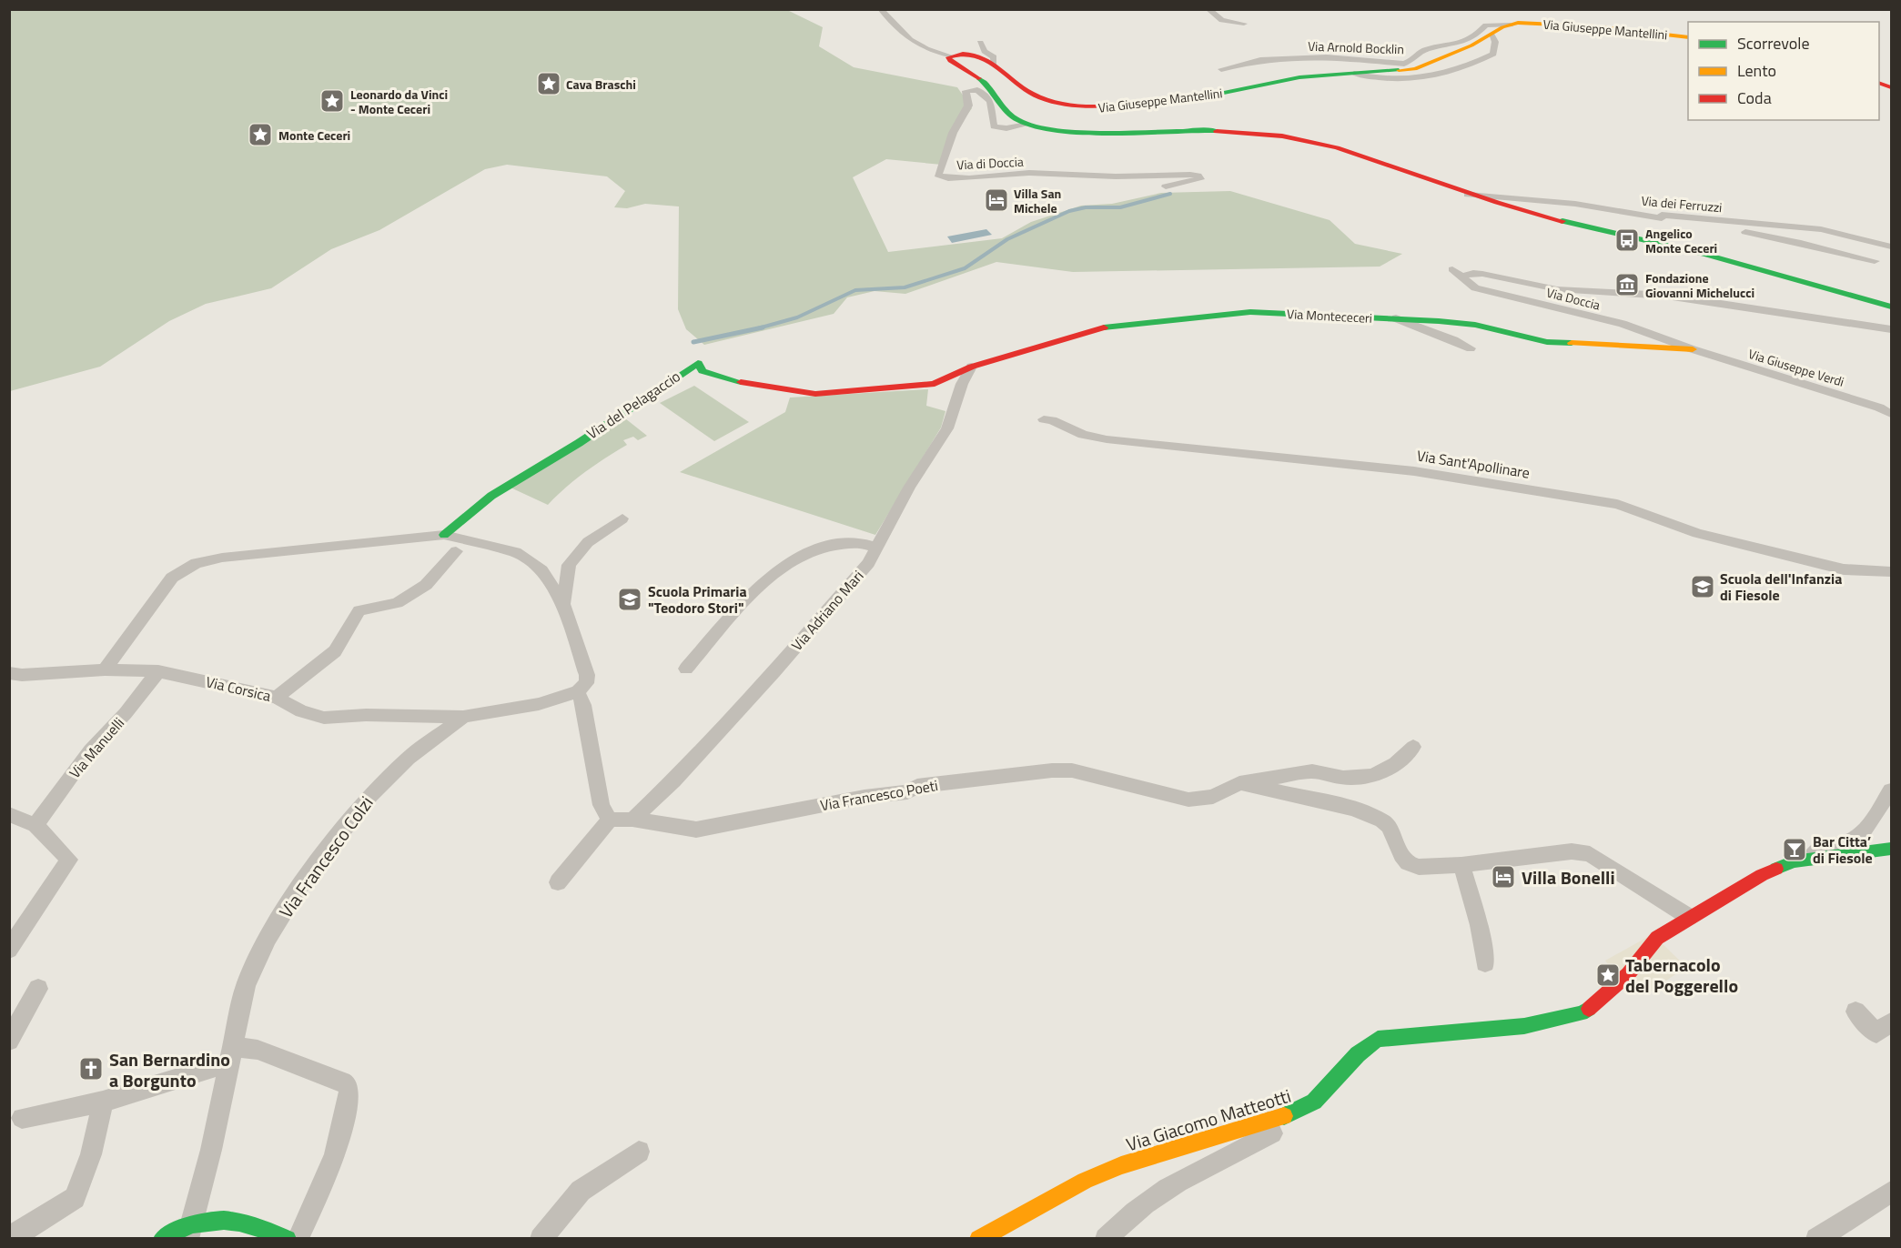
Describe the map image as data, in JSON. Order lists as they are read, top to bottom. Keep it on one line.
{"streets":{"main road":["Via Giuseppe Mantellini","Via Montececeri","Via del Pelagaccio","Via Giacomo Matteotti"],"street":["Via Arnold Bocklin","Via di Doccia","Via dei Ferruzzi","Via Doccia","Via Giuseppe Verdi","Via Sant'Apollinare","Via Adriano Mari","Via Corsica","Via Manuelli","Via Francesco Poeti","Via Francesco Colzi"]},"crossings":[["Via Giuseppe Mantellini","Via Arnold Bocklin"],["Via Doccia","Via Montececeri"],["Via Doccia","Via Giuseppe Verdi"],["Via Montececeri","Via Giuseppe Verdi"],["Via Montececeri","Via del Pelagaccio"],["Via Montececeri","Via Adriano Mari"],["Via del Pelagaccio","Via Adriano Mari"],["Via Adriano Mari","Via Francesco Poeti"],["Via Corsica","Via Manuelli"],["Via Corsica","Via Francesco Colzi"]],"places":{"place":["Cava Braschi","Leonardo da Vinci - Monte Ceceri","Monte Ceceri","Tabernacolo del Poggerello"],"hotel":["Villa San Michele","Villa Bonelli"],"bus stop":["Angelico Monte Ceceri"],"museum":["Fondazione Giovanni Michelucci"],"school or university":["Scuola dell'Infanzia di Fiesole","Scuola Primaria \"Teodoro Stori\""],"bar":["Bar Citta’ di Fiesole"],"church":["San Bernardino a Borgunto"]},"legend":["Scorrevole","Lento","Coda"]}
